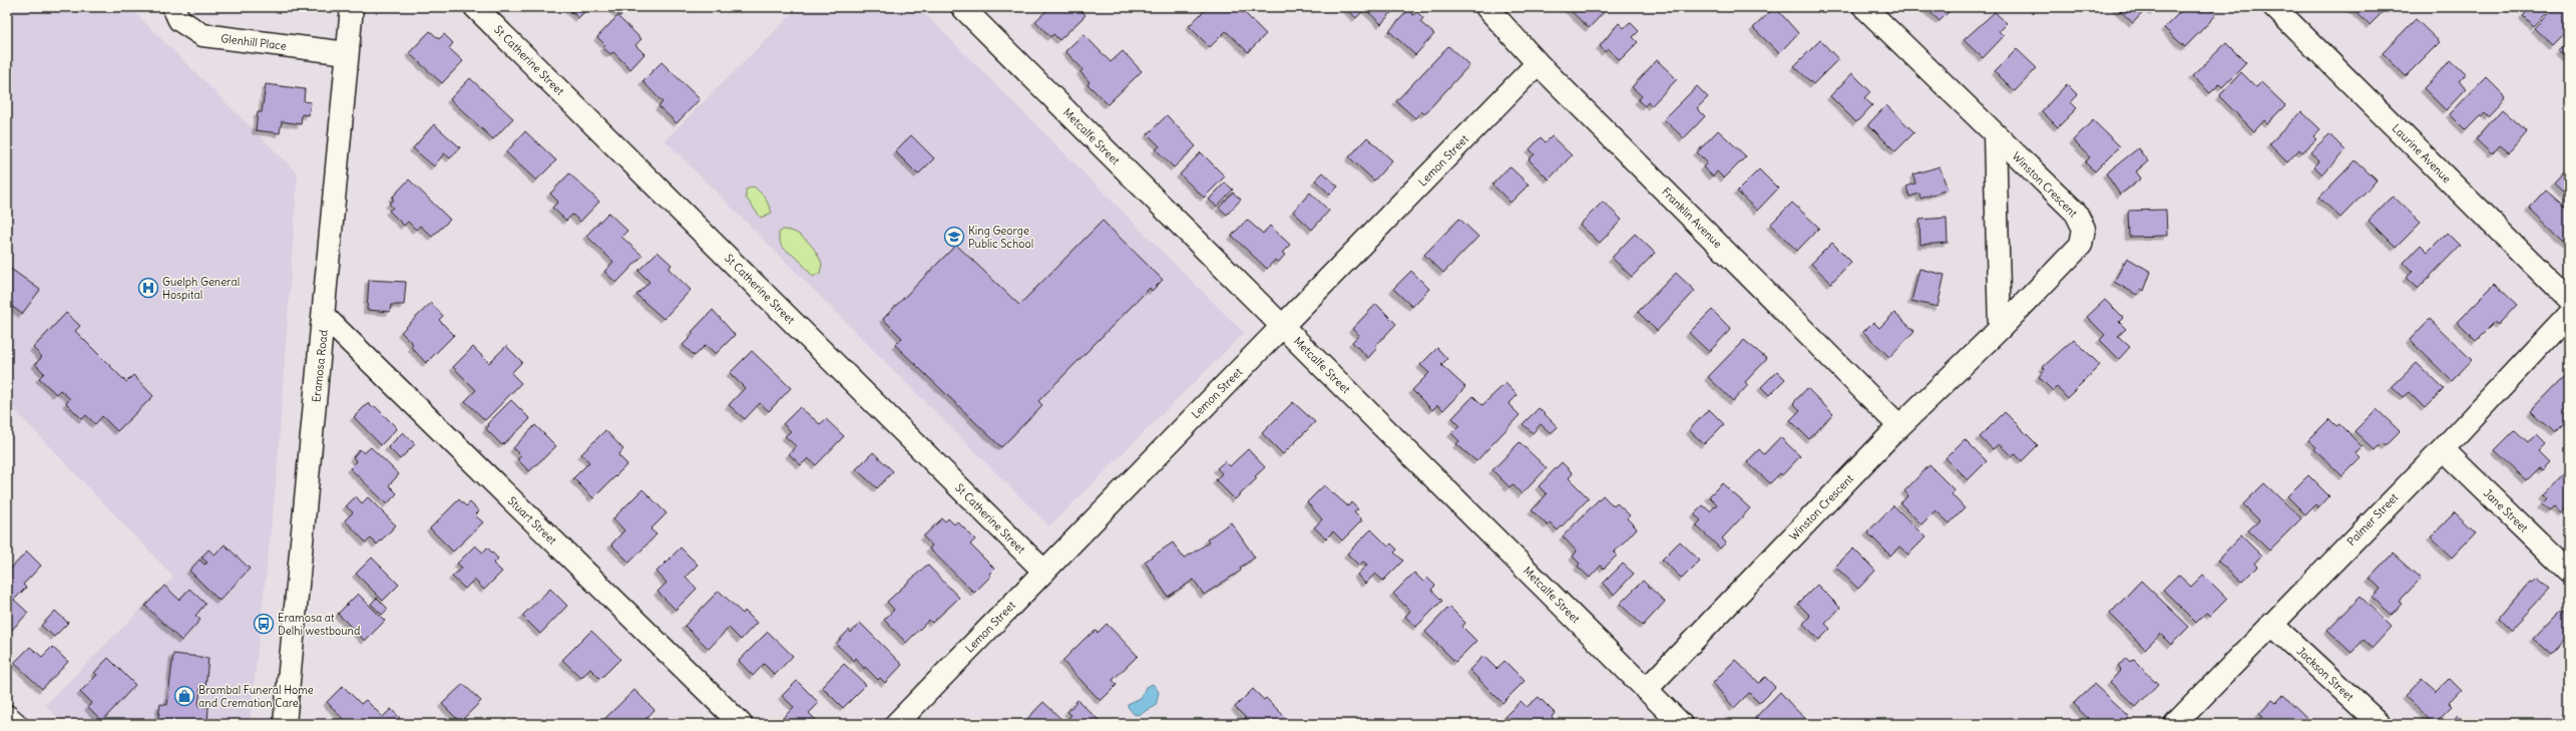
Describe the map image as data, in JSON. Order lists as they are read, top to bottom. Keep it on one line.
{"streets":{"street":["Glenhill Place","St Catherine Street","Metcalfe Street","Laurine Avenue","Lemon Street","Winston Crescent","Franklin Avenue","Eramosa Road","Jane Street","Palmer Street","Stuart Street","Jackson Street"]},"crossings":[["Glenhill Place","Eramosa Road"],["St Catherine Street","Lemon Street"],["Metcalfe Street","Lemon Street"],["Metcalfe Street","Winston Crescent"],["Lemon Street","Franklin Avenue"],["Winston Crescent","Franklin Avenue"],["Eramosa Road","Stuart Street"],["Jane Street","Palmer Street"],["Palmer Street","Jackson Street"]],"places":{"school or university":["King George Public School"],"hospital":["Guelph General Hospital"],"bus stop":["Eramosa at Delhi westbound"],"shop":["Brombal Funeral Home and Cremation Care"]}}
